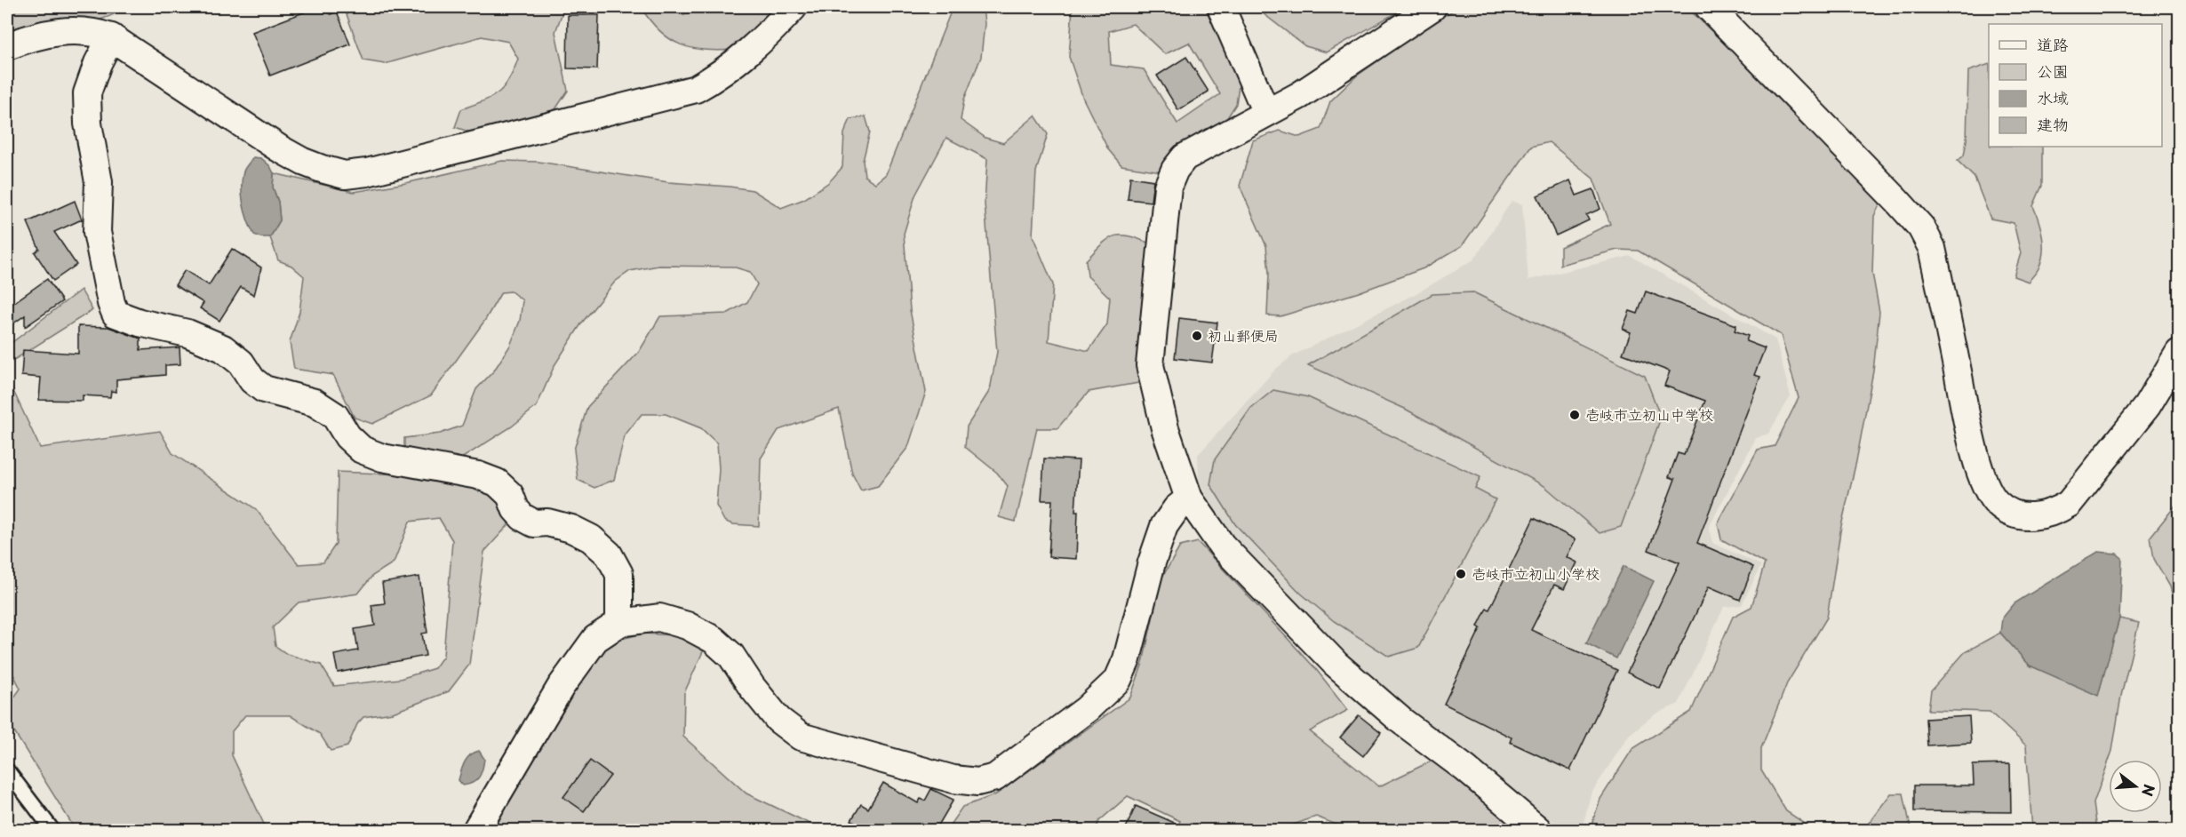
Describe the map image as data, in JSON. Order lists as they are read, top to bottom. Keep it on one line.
{"places":["初山郵便局","壱岐市立初山中学校","壱岐市立初山小学校"],"legend":["道路","公園","水域","建物"],"north":"right"}
